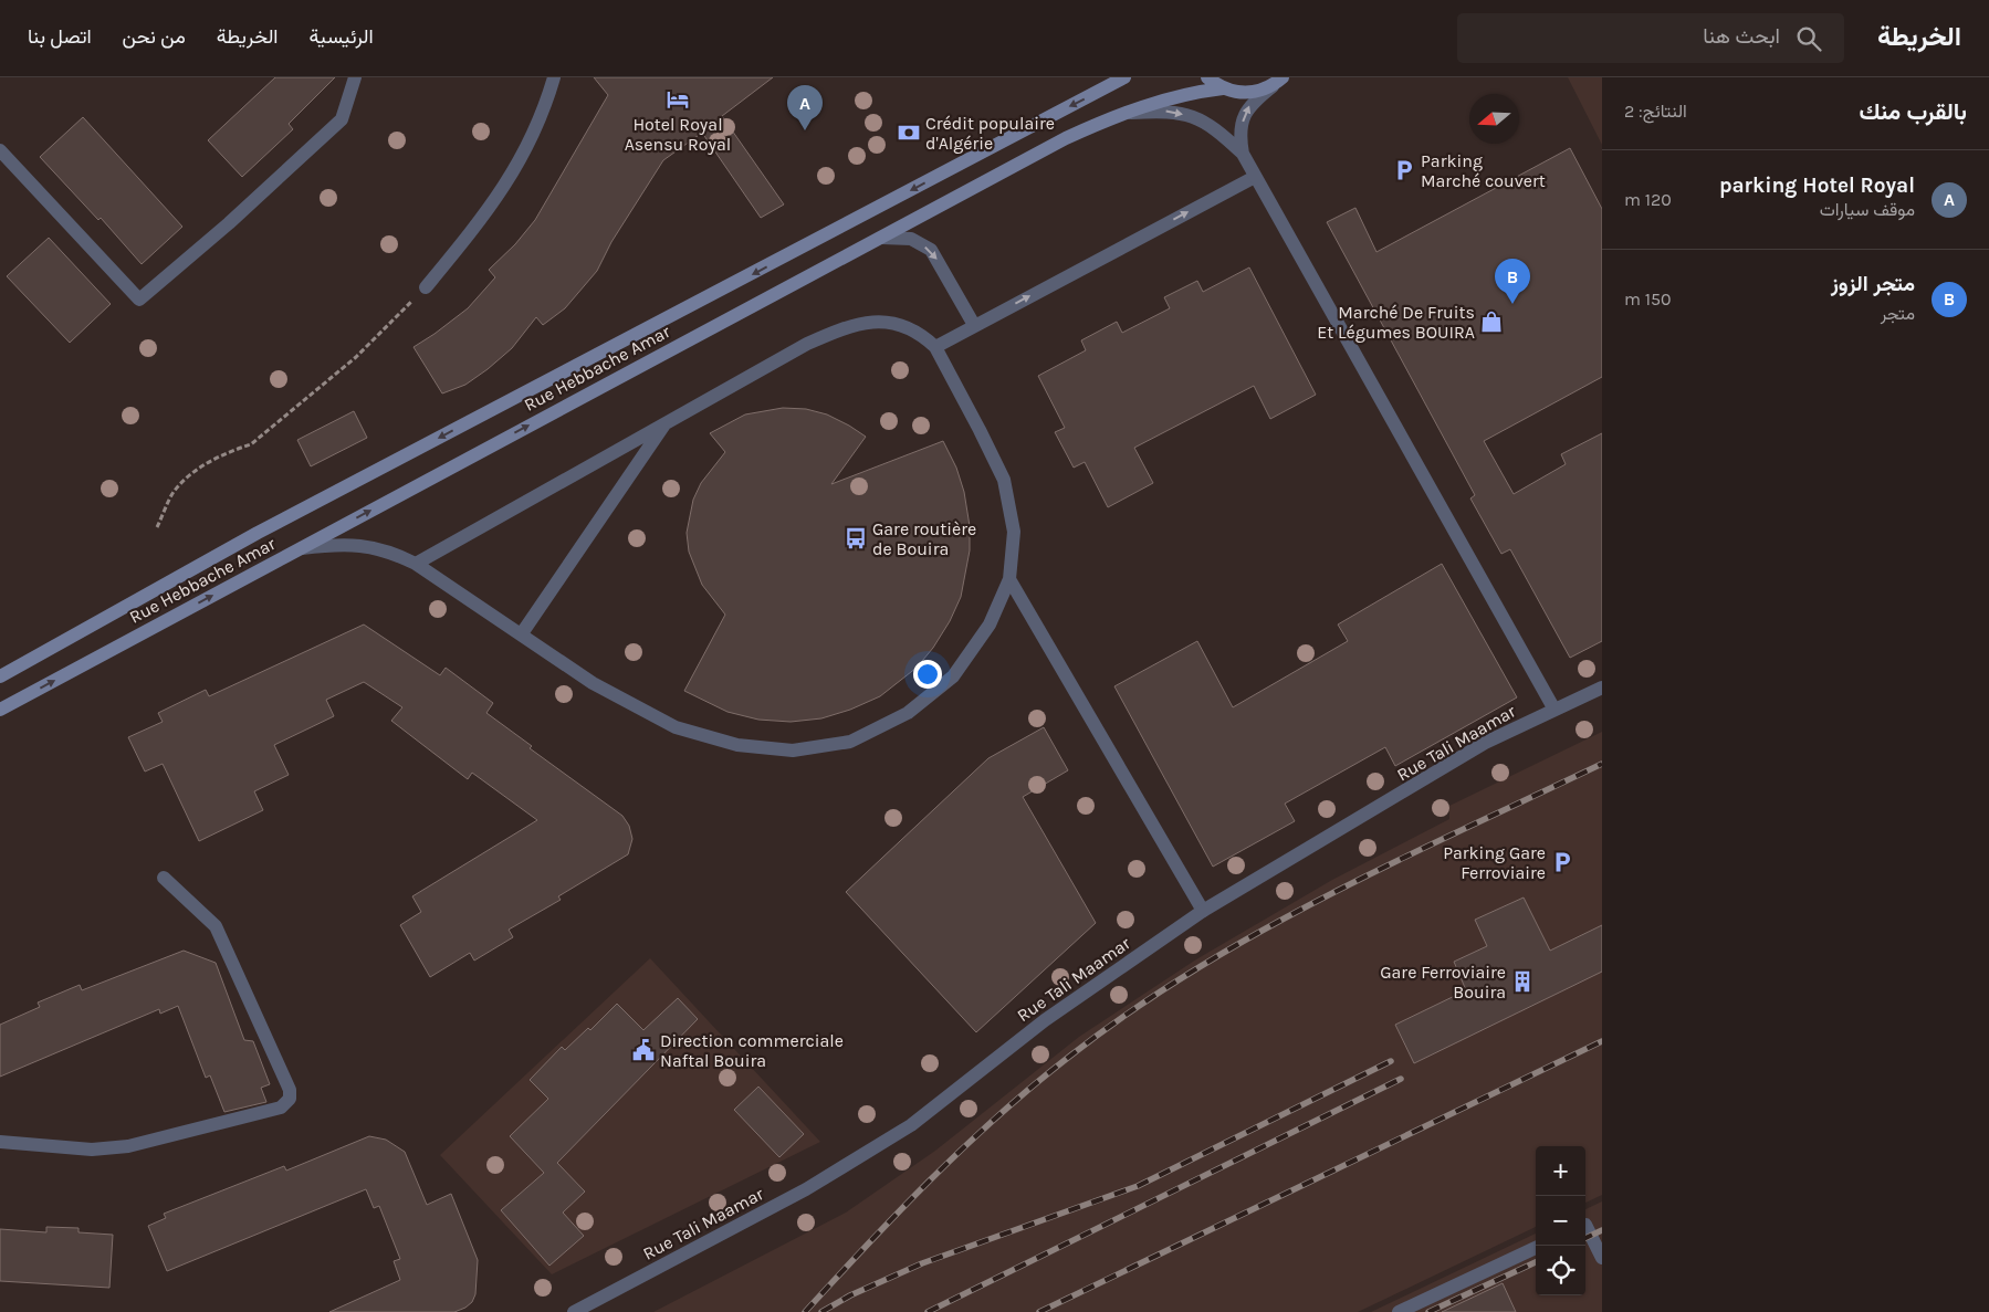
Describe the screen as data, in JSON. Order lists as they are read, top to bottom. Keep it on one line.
{"streets":{"main road":["Rue Hebbache Amar"],"street":["Rue Tali Maamar"]},"places":{"hotel":["Hotel Royal Asensu Royal"],"bank":["Crédit populaire d'Algérie"],"parking":["Parking Marché couvert","Parking Gare Ferroviaire"],"shop":["Marché De Fruits Et Légumes BOUIRA"],"bus stop":["Gare routière de Bouira"],"building":["Gare Ferroviaire Bouira"],"public building":["Direction commerciale Naftal Bouira"]},"north":"left","page":{"header":"الخريطة","search":"ابحث هنا","nav":["الرئيسية","الخريطة","من نحن","اتصل بنا"],"heading":["بالقرب منك","النتائج: 2"],"pins":["A","B"],"list":[{"mark":"A","name":"parking Hotel Royal","note":"موقف سيارات","value":"120 m"},{"mark":"B","name":"متجر الزوز","note":"متجر","value":"150 m"}],"map_buttons":["+","−"]}}
